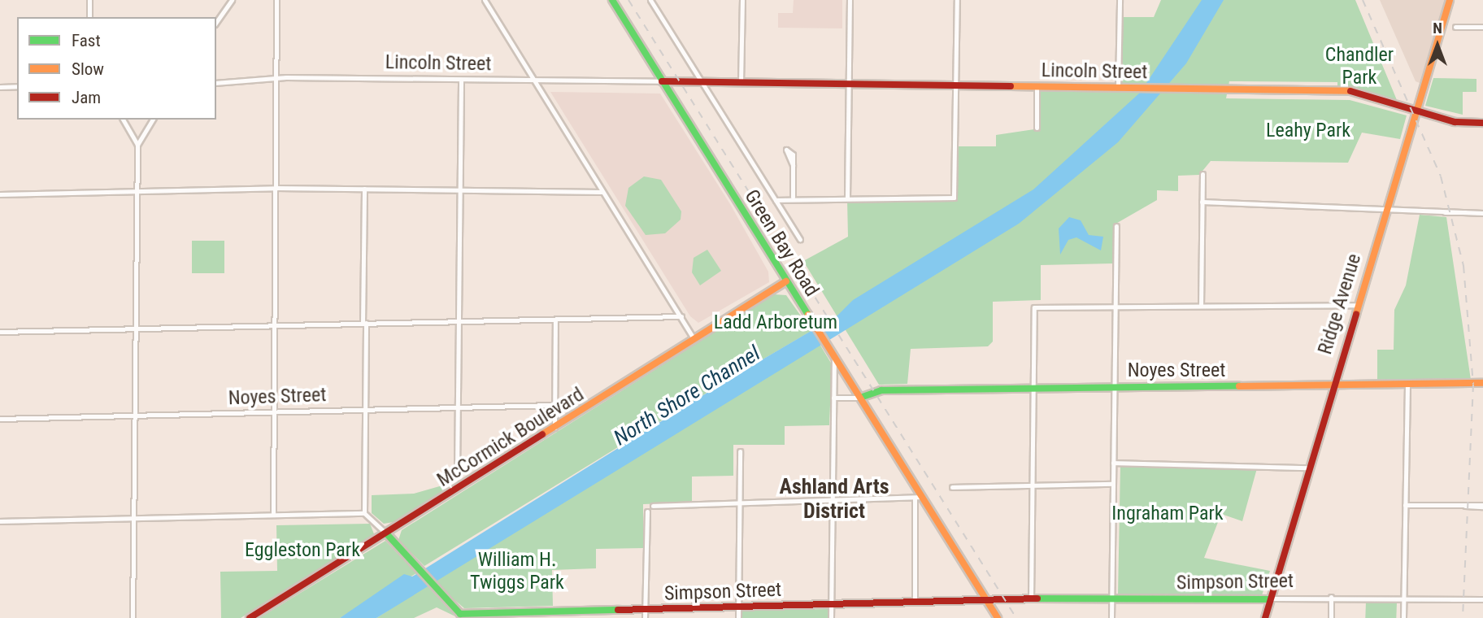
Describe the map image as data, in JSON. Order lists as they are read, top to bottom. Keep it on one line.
{"streets":{"street":["Lincoln Street","Green Bay Road","Ridge Avenue","Noyes Street","McCormick Boulevard","Simpson Street"]},"crossings":[["Lincoln Street","Green Bay Road"],["Lincoln Street","Ridge Avenue"],["Green Bay Road","Noyes Street"],["Green Bay Road","McCormick Boulevard"],["Green Bay Road","Simpson Street"],["Ridge Avenue","Noyes Street"],["Ridge Avenue","Simpson Street"]],"districts":["Ashland Arts District"],"water":["North Shore Channel"],"parks":["Chandler Park","Leahy Park","Ladd Arboretum","Ingraham Park","Eggleston Park","William H. Twiggs Park"],"legend":["Fast","Slow","Jam"],"north":"top"}
